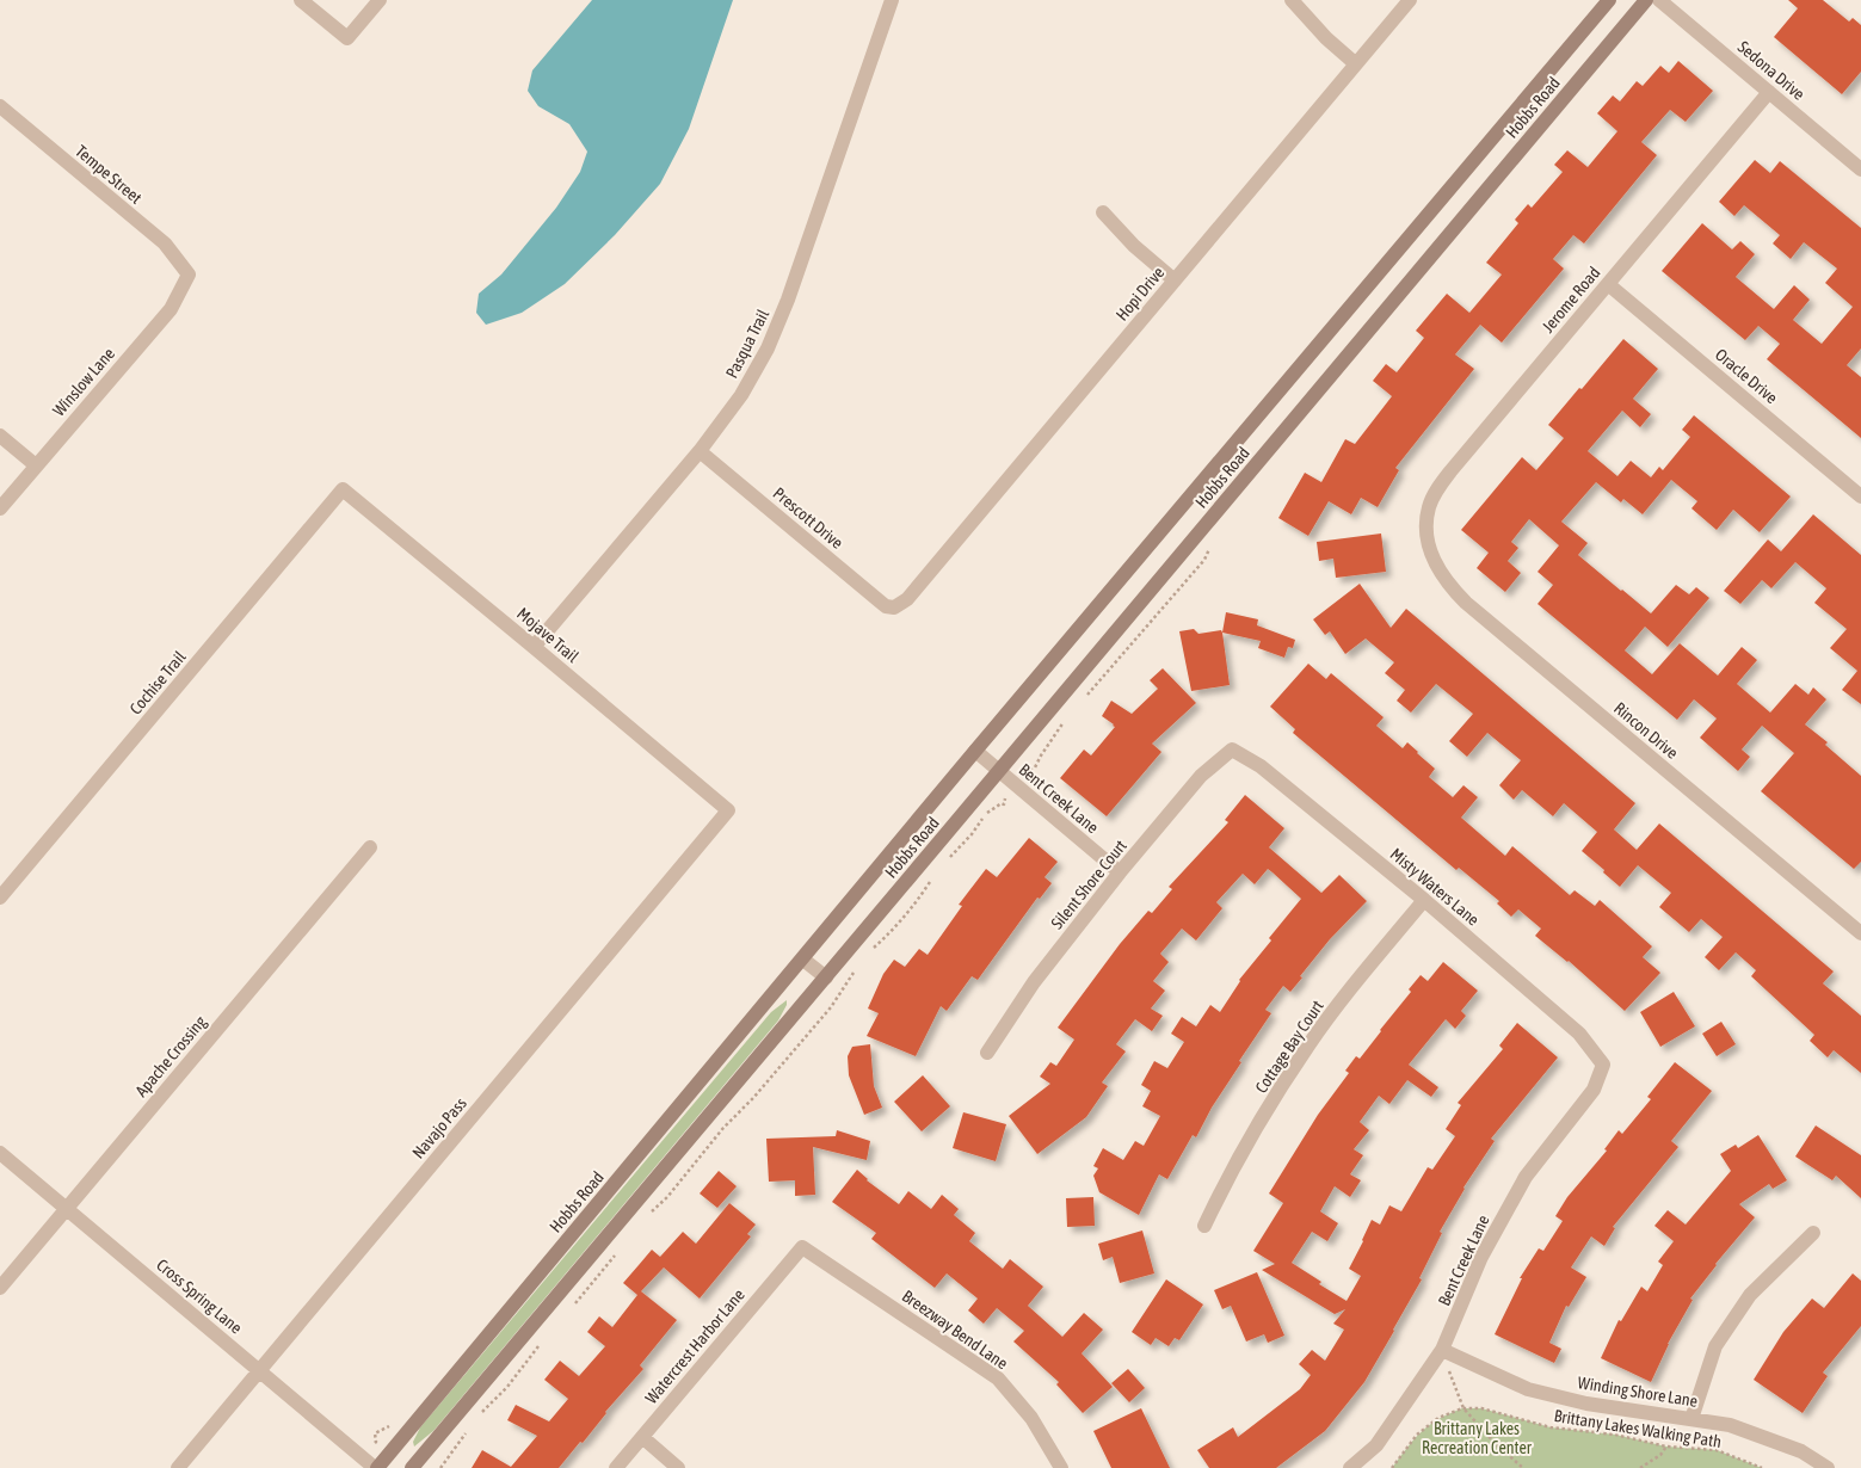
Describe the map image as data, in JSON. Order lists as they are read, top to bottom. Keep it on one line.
{"streets":{"street":["Sedona Drive","Hobbs Road","Tempe Street","Hopi Drive","Jerome Road","Pasqua Trail","Oracle Drive","Winslow Lane","Prescott Drive","Mojave Trail","Cochise Trail","Rincon Drive","Bent Creek Lane","Silent Shore Court","Misty Waters Lane","Cottage Bay Court","Apache Crossing","Navajo Pass","Cross Spring Lane","Breezway Bend Lane","Watercrest Harbor Lane","Winding Shore Lane"],"path":["Brittany Lakes Walking Path"]},"crossings":[["Sedona Drive","Jerome Road"],["Hobbs Road","Bent Creek Lane"],["Hobbs Road","Cross Spring Lane"],["Tempe Street","Winslow Lane"],["Hopi Drive","Prescott Drive"],["Jerome Road","Oracle Drive"],["Jerome Road","Rincon Drive"],["Pasqua Trail","Prescott Drive"],["Pasqua Trail","Mojave Trail"],["Mojave Trail","Cochise Trail"],["Mojave Trail","Navajo Pass"],["Bent Creek Lane","Silent Shore Court"],["Bent Creek Lane","Misty Waters Lane"],["Bent Creek Lane","Winding Shore Lane"],["Silent Shore Court","Misty Waters Lane"],["Misty Waters Lane","Cottage Bay Court"],["Apache Crossing","Cross Spring Lane"],["Navajo Pass","Cross Spring Lane"],["Breezway Bend Lane","Watercrest Harbor Lane"]],"parks":["Brittany Lakes Recreation Center"]}
